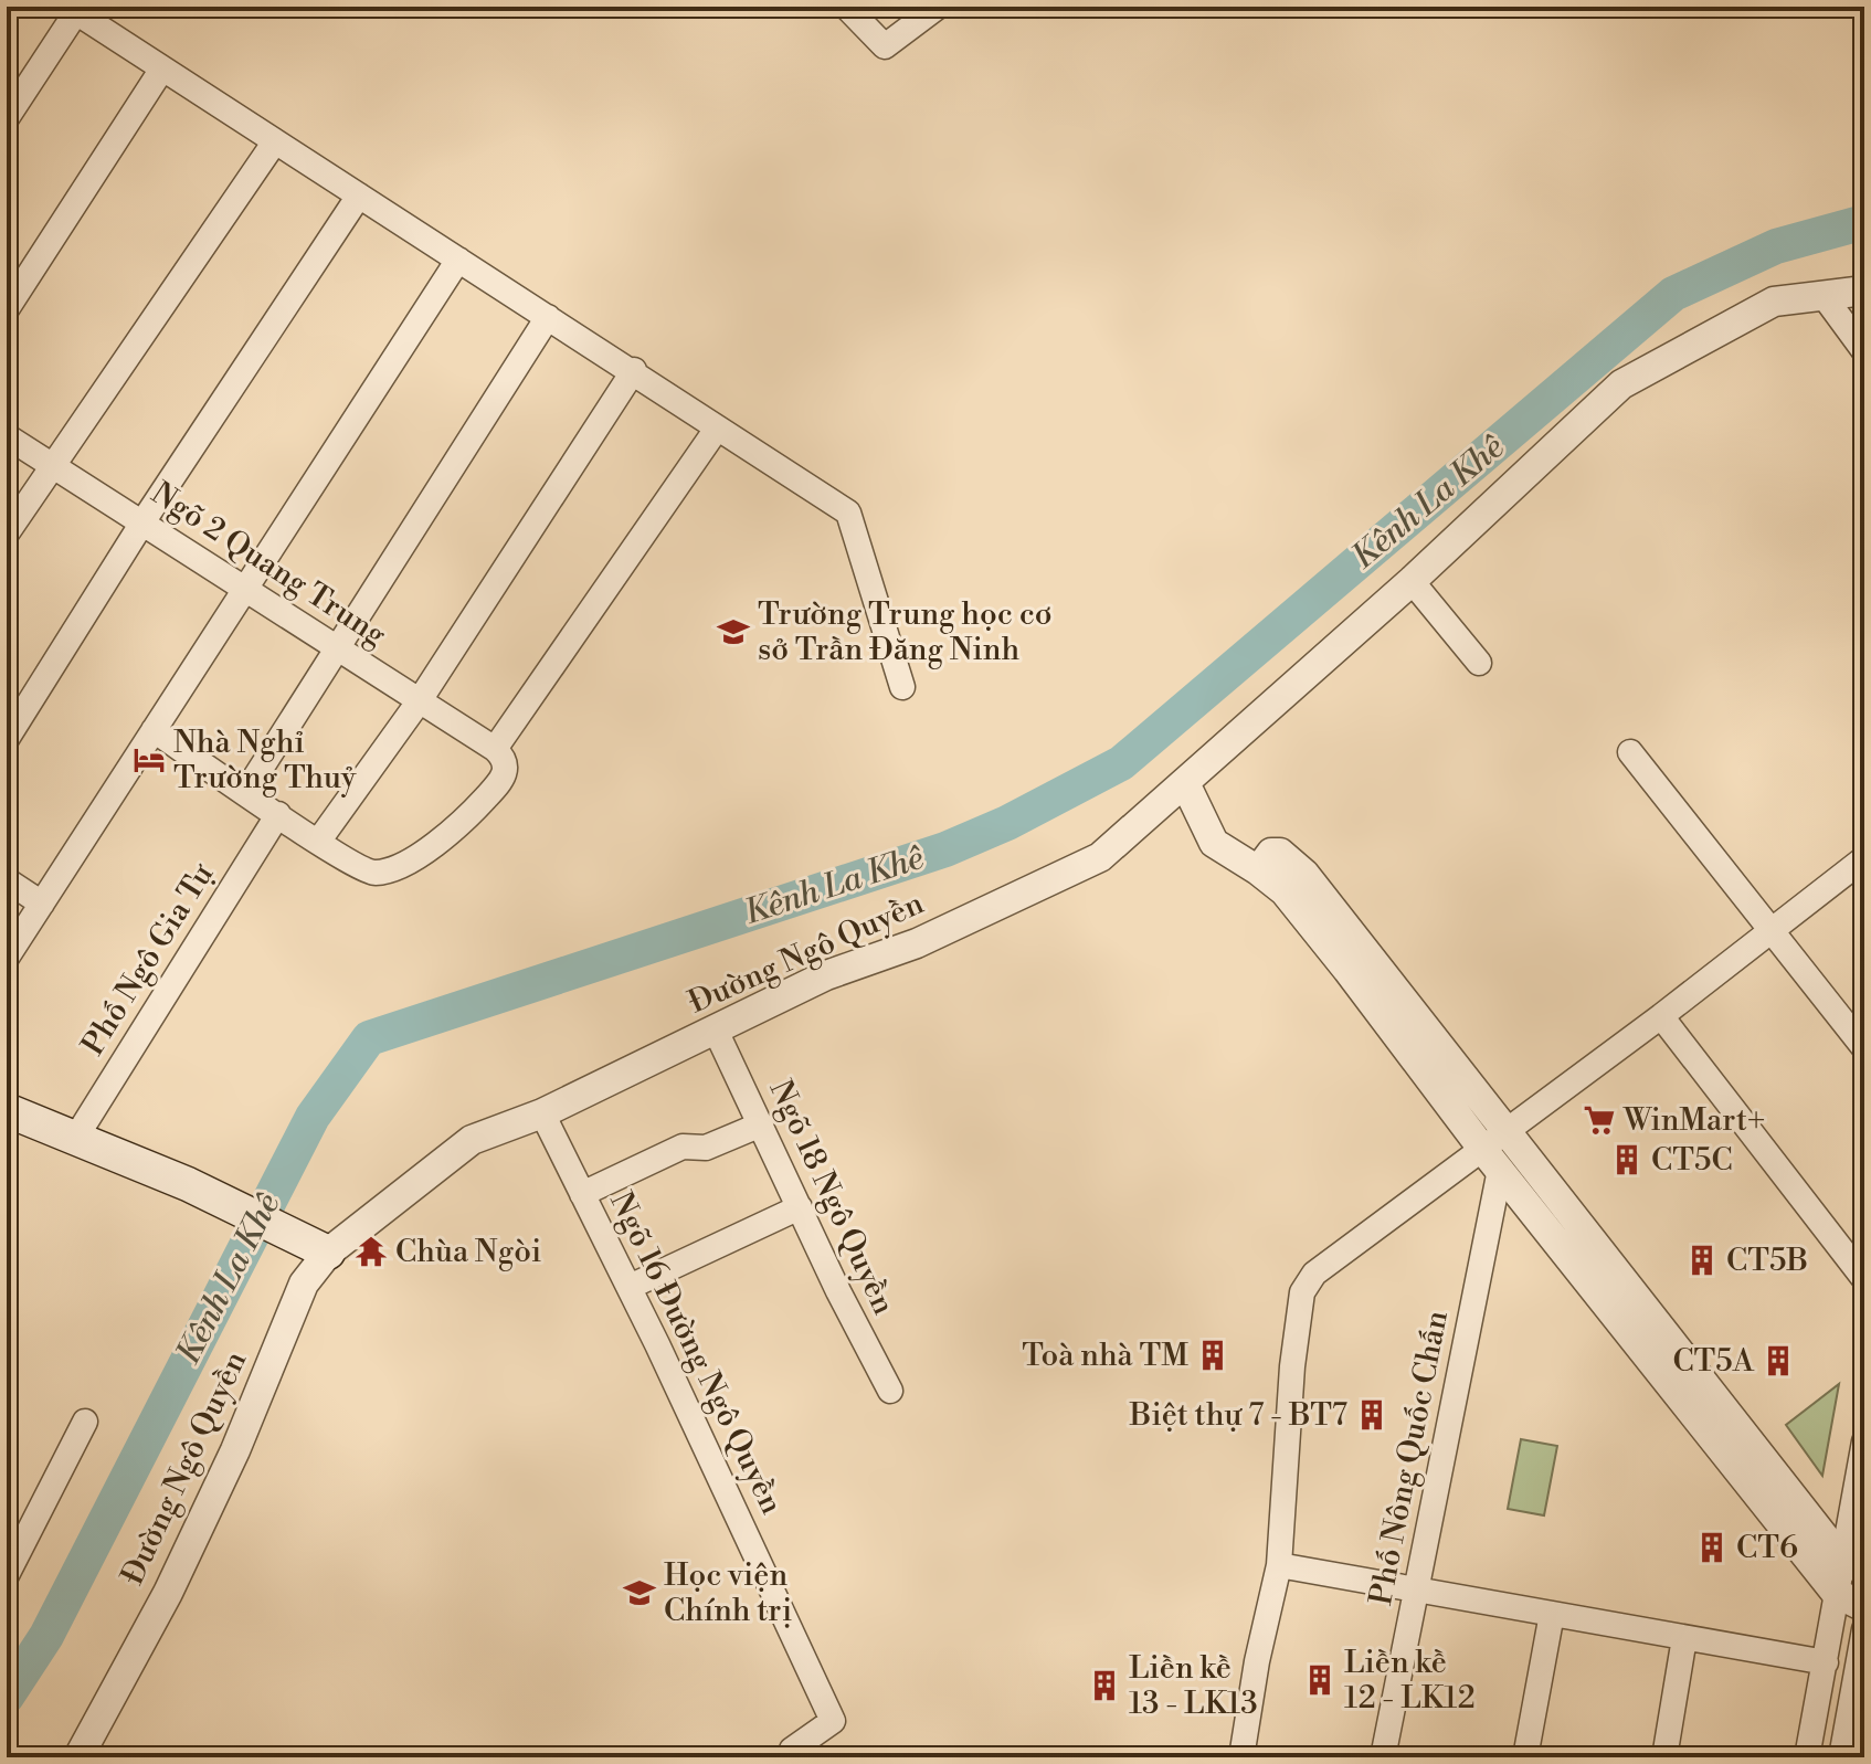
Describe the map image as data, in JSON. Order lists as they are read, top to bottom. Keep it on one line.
{"streets":{"street":["Ngõ 2 Quang Trung","Đường Ngô Quyền","Phố Ngô Gia Tự","Ngõ 18 Ngô Quyền","Ngõ 16 Đường Ngô Quyền","Phố Nông Quốc Chấn"]},"crossings":[["Đường Ngô Quyền","Ngõ 18 Ngô Quyền"],["Đường Ngô Quyền","Ngõ 16 Đường Ngô Quyền"]],"water":["Kênh La Khê"],"places":{"school or university":["Trường Trung học cơ sở Trần Đăng Ninh","Học viện Chính trị"],"hotel":["Nhà Nghỉ Trường Thuỷ"],"supermarket":["WinMart+"],"building":["CT5C","CT5B","Toà nhà TM","CT5A","Biệt thự 7 - BT7","CT6","Liền kề 12 - LK12","Liền kề 13 - LK13"],"temple":["Chùa Ngòi"]}}
